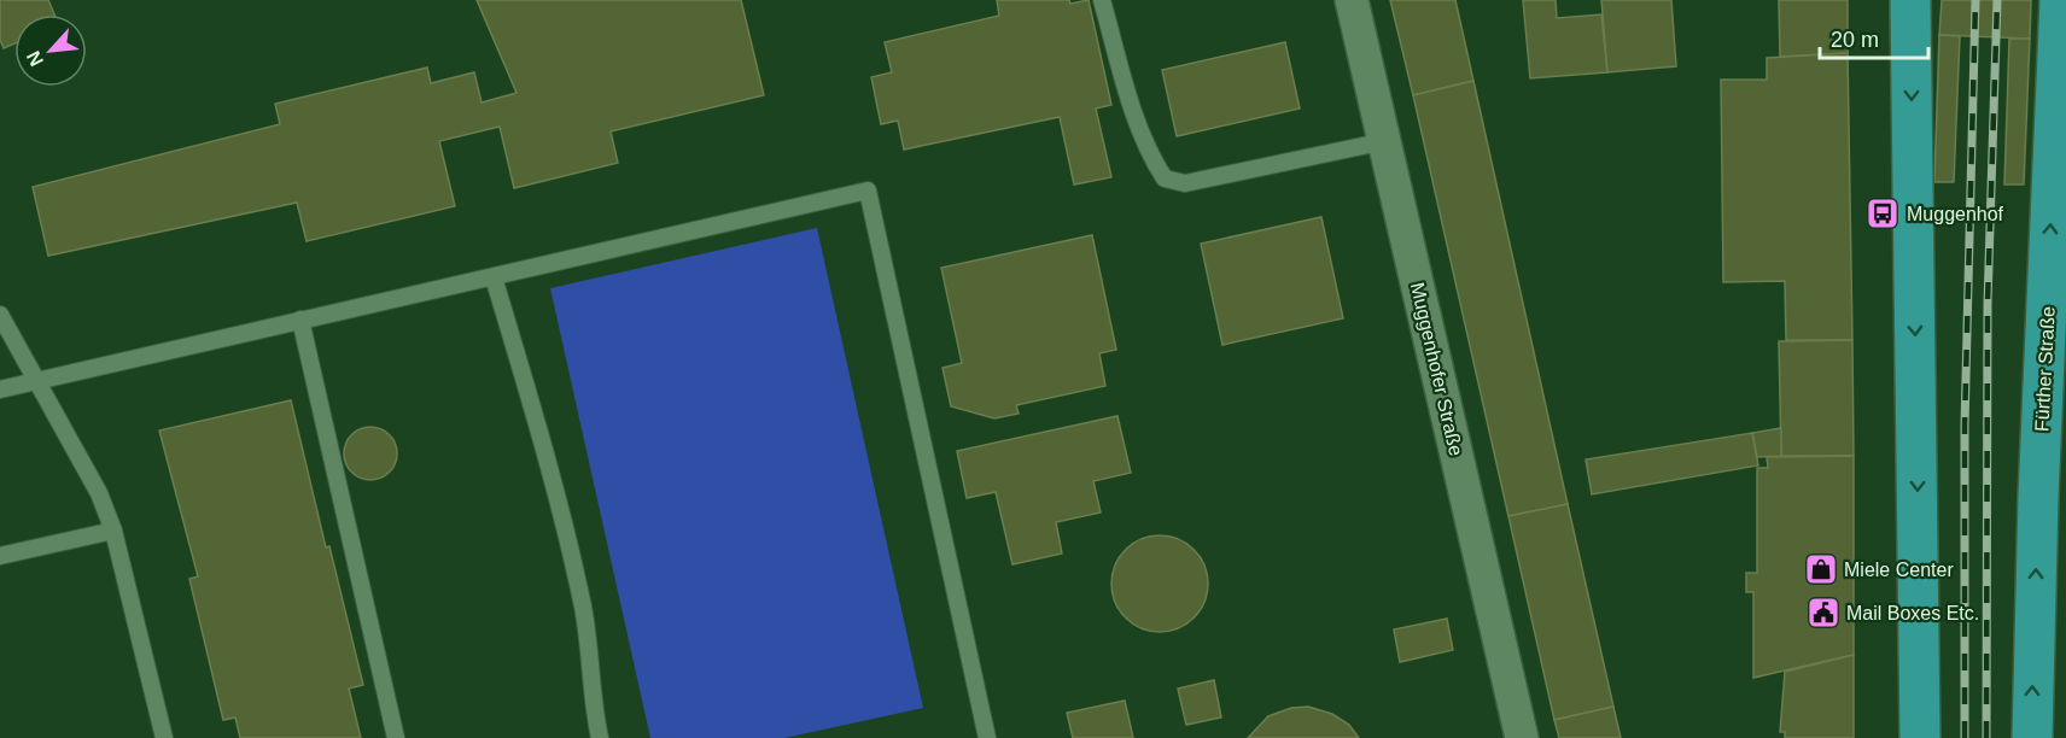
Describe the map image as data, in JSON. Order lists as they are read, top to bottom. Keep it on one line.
{"streets":{"main road":["Fürther Straße"],"street":["Muggenhofer Straße"]},"places":{"bus stop":["Muggenhof"],"shop":["Miele Center"],"public building":["Mail Boxes Etc."]},"scale_bar":"20 m","north":"bottom left"}
